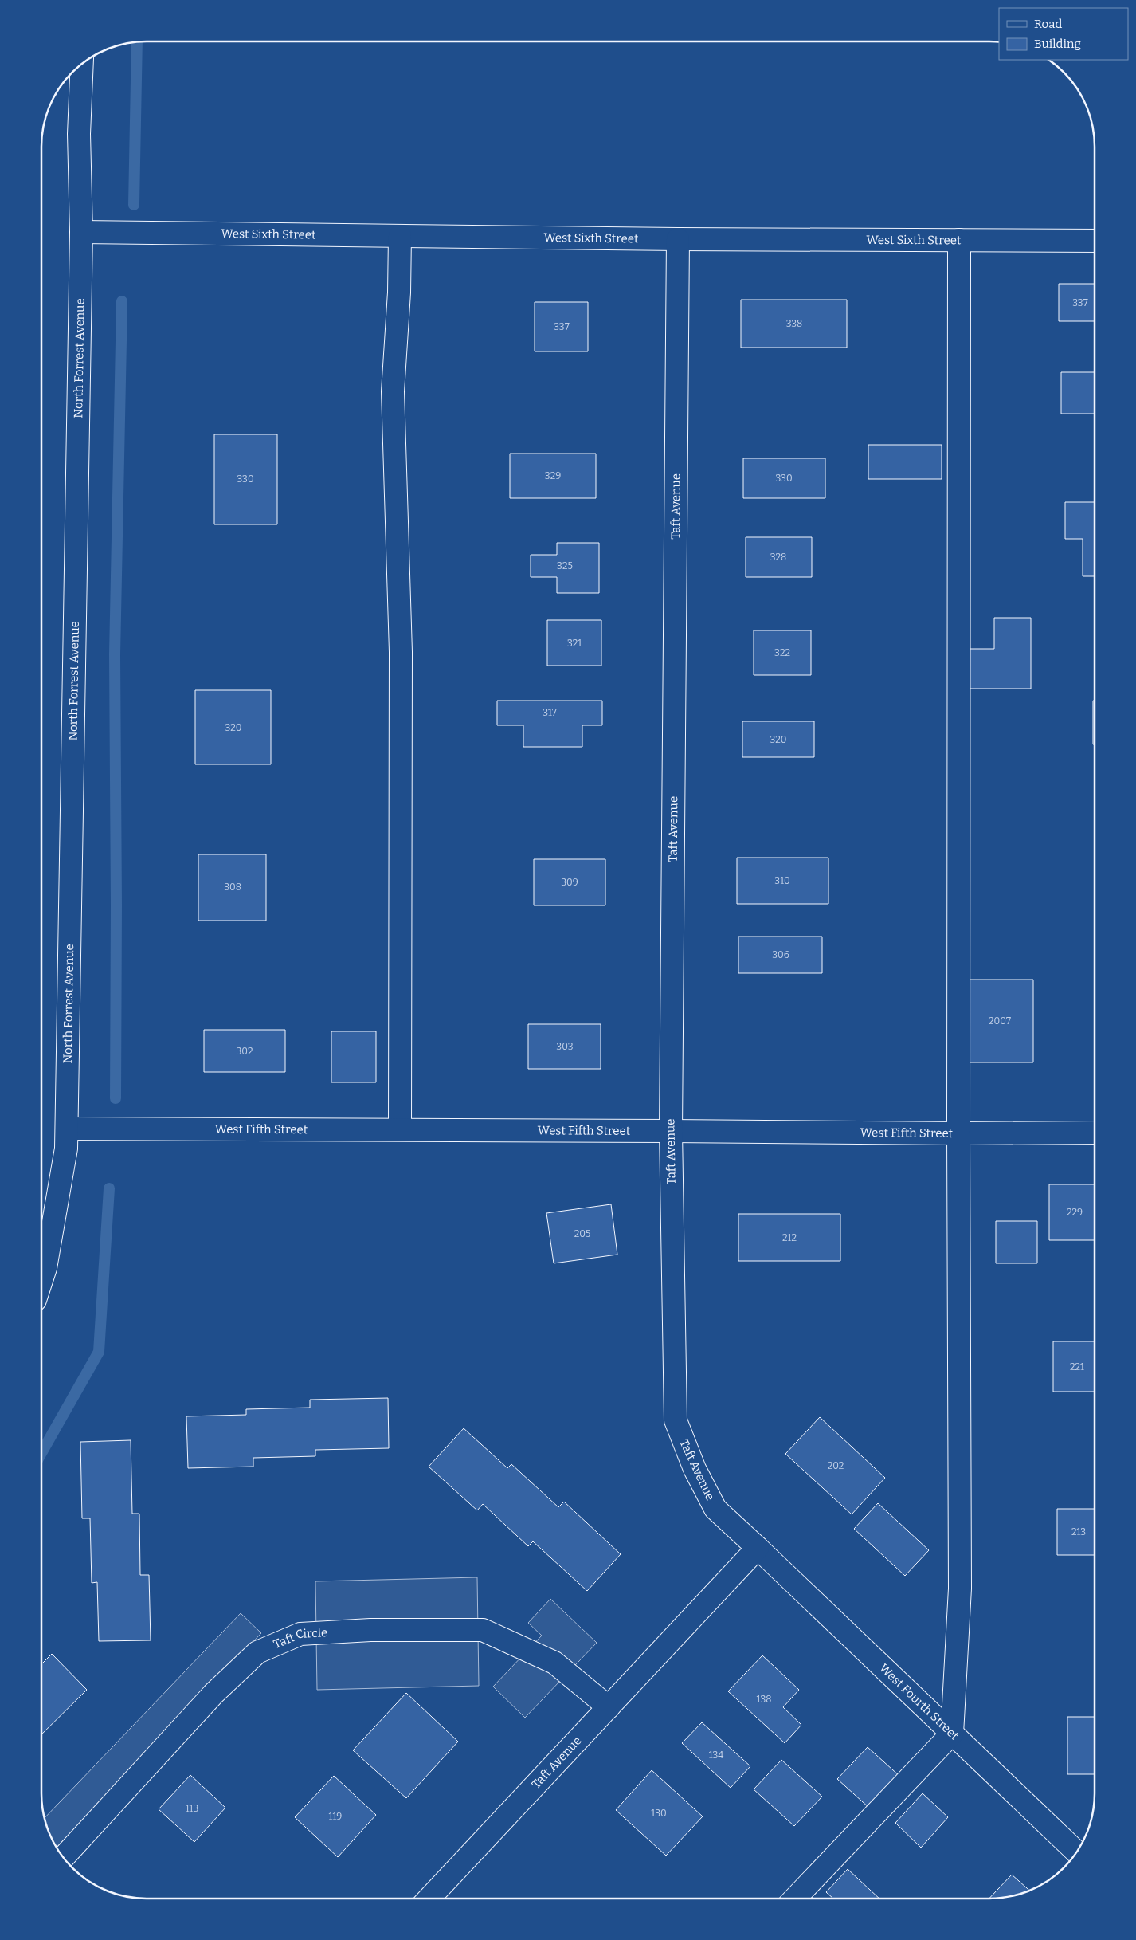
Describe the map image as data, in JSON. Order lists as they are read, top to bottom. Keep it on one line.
{"streets":{"street":["West Sixth Street","North Forrest Avenue","Taft Avenue","West Fifth Street","Taft Circle","West Fourth Street"]},"crossings":[["West Sixth Street","North Forrest Avenue"],["West Sixth Street","Taft Avenue"],["North Forrest Avenue","West Fifth Street"],["Taft Avenue","West Fifth Street"],["Taft Avenue","Taft Circle"],["Taft Avenue","West Fourth Street"]],"house_numbers":["337","338","337","329","330","330","328","325","321","322","317","320","320","310","309","308","306","2007","303","302","229","205","212","221","202","213","138","134","113","130","119"],"legend":["Road","Building"]}
